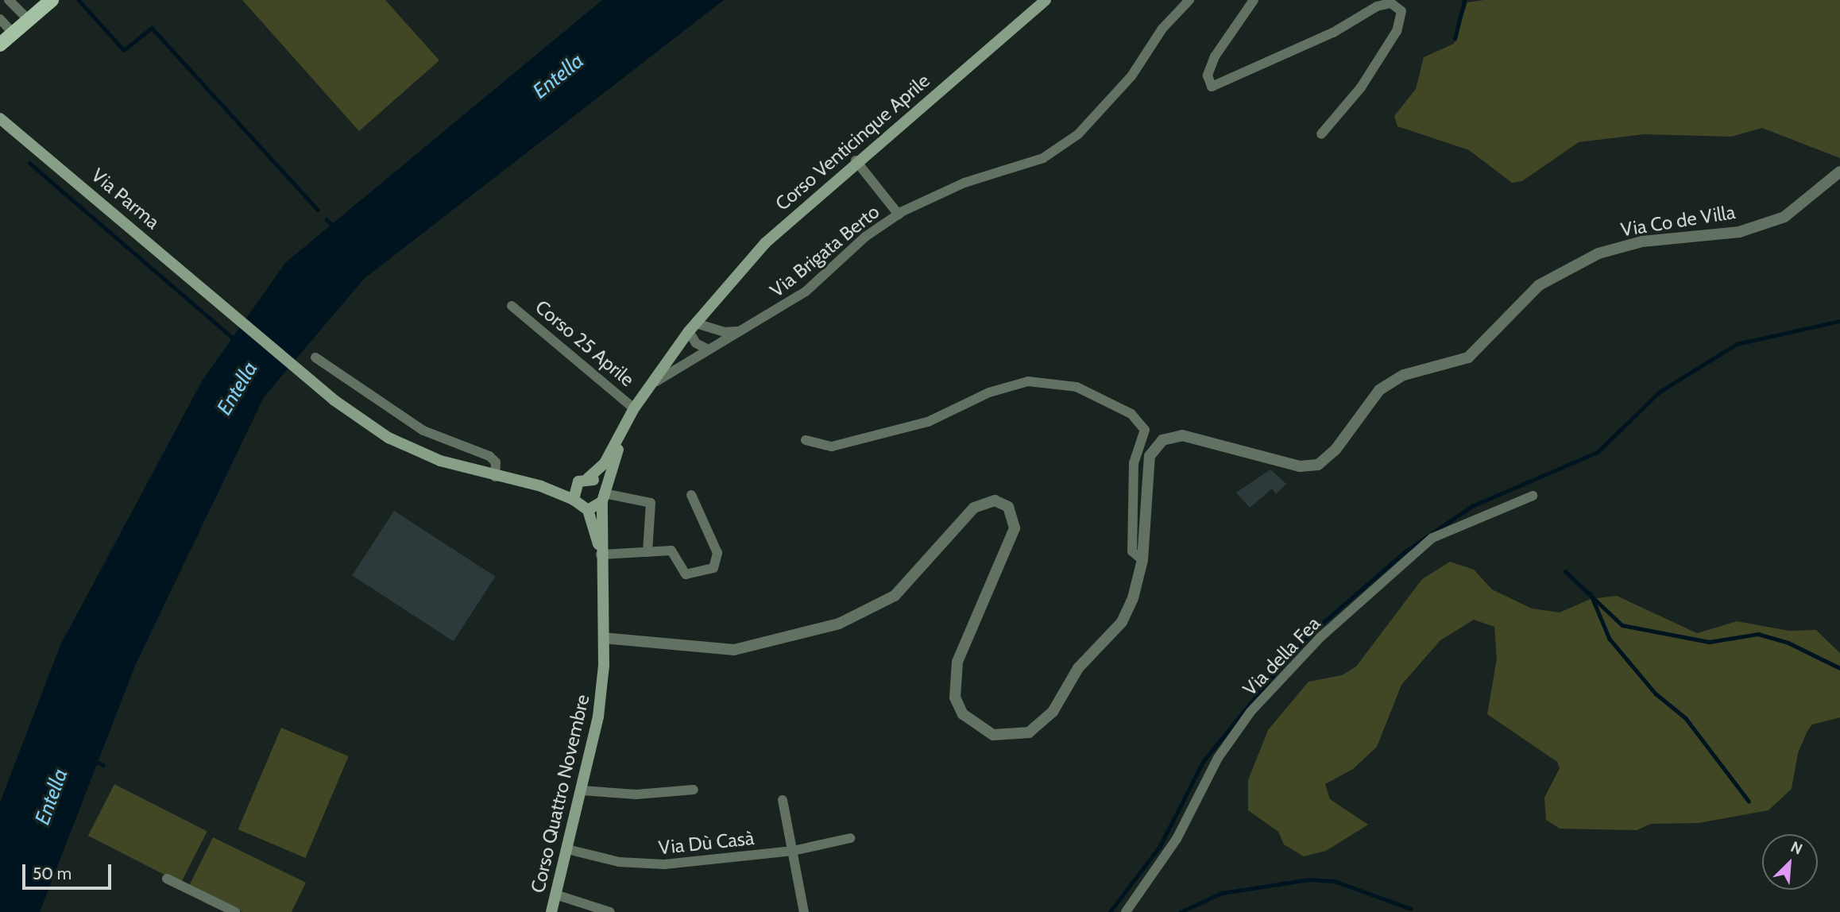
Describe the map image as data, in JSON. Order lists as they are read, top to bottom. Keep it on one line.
{"streets":{"main road":["Corso Venticinque Aprile","Via Parma","Corso 25 Aprile","Corso Quattro Novembre"],"street":["Via Co de Villa","Via Brigata Berto","Via della Fea","Via Dù Casà"]},"crossings":[["Corso Venticinque Aprile","Corso 25 Aprile"],["Via Brigata Berto","Corso 25 Aprile"],["Corso 25 Aprile","Corso Quattro Novembre"],["Corso Quattro Novembre","Via Dù Casà"]],"water":["Entella"],"scale_bar":"50 m","north":"top right"}
